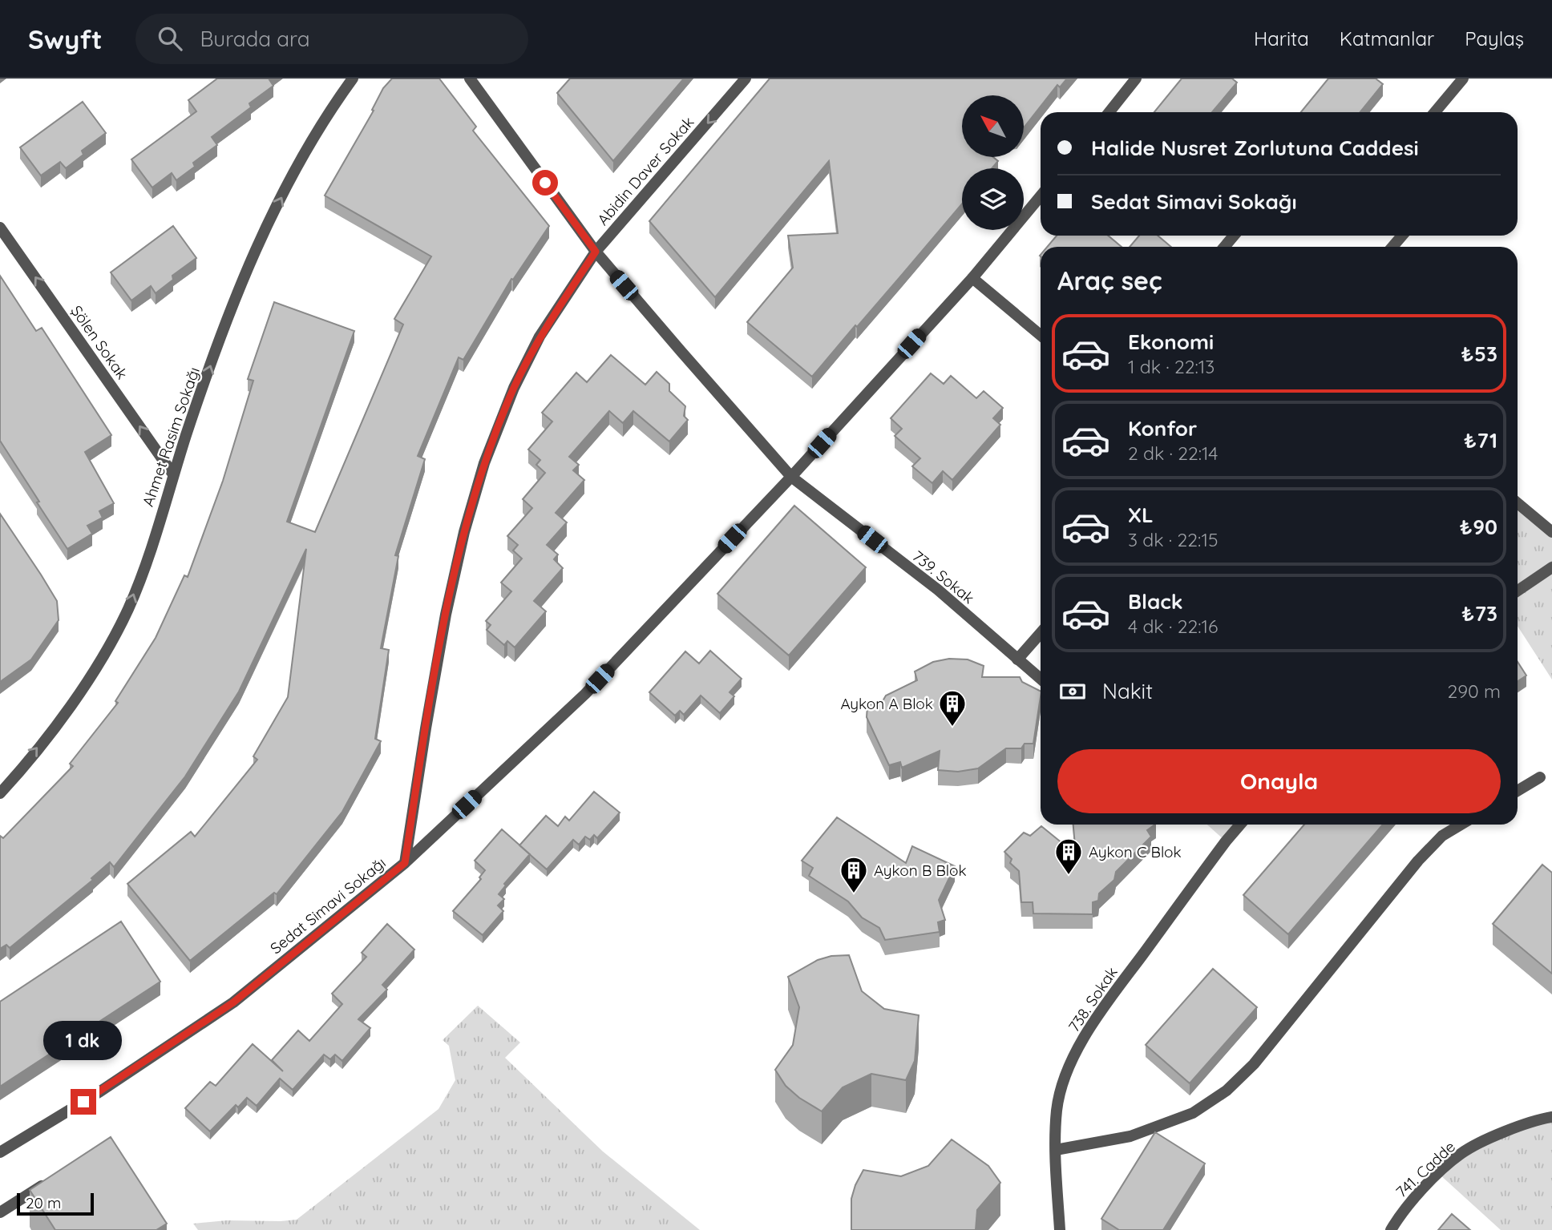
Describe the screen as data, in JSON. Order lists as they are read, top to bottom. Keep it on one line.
{"streets":{"street":["Abidin Daver Sokak","Şölen Sokak","Ahmet Rasim Sokağı","739. Sokak","Sedat Simavi Sokağı","738. Sokak","741. Cadde"]},"crossings":[["Abidin Daver Sokak","739. Sokak"],["Abidin Daver Sokak","Sedat Simavi Sokağı"],["Şölen Sokak","Ahmet Rasim Sokağı"],["739. Sokak","Sedat Simavi Sokağı"]],"one_way":["Şölen Sokak","Ahmet Rasim Sokağı"],"places":{"building":["Aykon A Blok","Aykon C Blok","Aykon B Blok"]},"scale_bar":"20 m","north":"top left","page":{"header":"Swyft","search":"Burada ara","nav":["Harita","Katmanlar","Paylaş"],"banner":["Halide Nusret Zorlutuna Caddesi","Sedat Simavi Sokağı"],"heading":"Araç seç","list":[{"name":"Ekonomi","note":"1 dk · 22:13","value":"₺53"},{"name":"Konfor","note":"2 dk · 22:14","value":"₺71"},{"name":"XL","note":"3 dk · 22:15","value":"₺90"},{"name":"Black","note":"4 dk · 22:16","value":"₺73"}],"pay":["Nakit","290 m"],"buttons":"Onayla","bubble":"1 dk","scale":"20 m"}}
